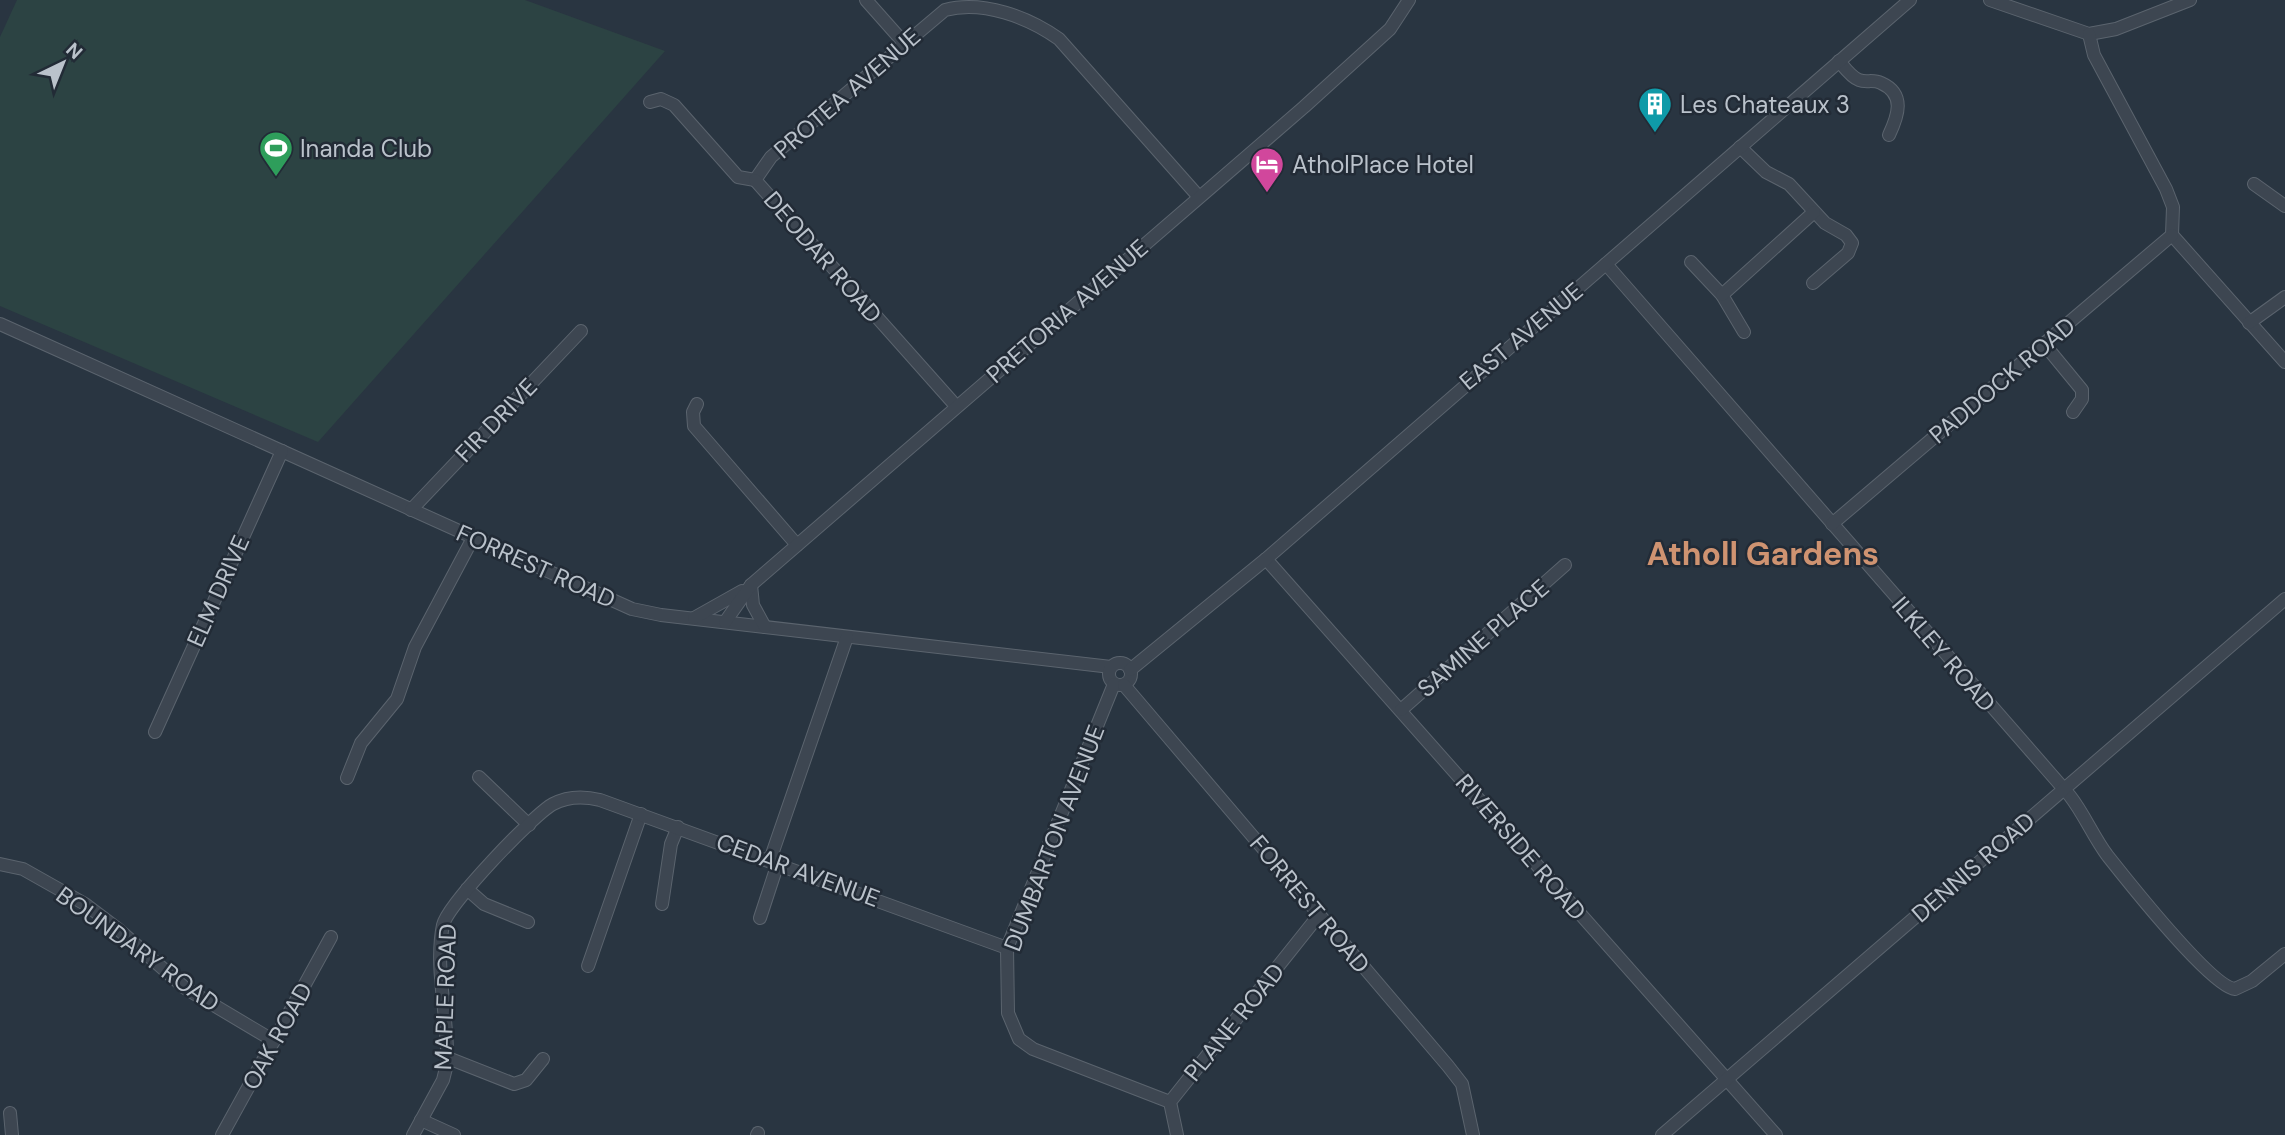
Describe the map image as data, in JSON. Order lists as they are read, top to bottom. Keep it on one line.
{"streets":{"street":["PROTEA AVENUE","DEODAR ROAD","PRETORIA AVENUE","EAST AVENUE","PADDOCK ROAD","FIR DRIVE","FORREST ROAD","ELM DRIVE","SAMINE PLACE","ILKLEY ROAD","DUMBARTON AVENUE","RIVERSIDE ROAD","DENNIS ROAD","CEDAR AVENUE","BOUNDARY ROAD","MAPLE ROAD","PLANE ROAD","OAK ROAD"]},"crossings":[["PROTEA AVENUE","DEODAR ROAD"],["PROTEA AVENUE","PRETORIA AVENUE"],["DEODAR ROAD","PRETORIA AVENUE"],["PRETORIA AVENUE","FORREST ROAD"],["EAST AVENUE","FORREST ROAD"],["EAST AVENUE","ILKLEY ROAD"],["EAST AVENUE","DUMBARTON AVENUE"],["EAST AVENUE","RIVERSIDE ROAD"],["PADDOCK ROAD","ILKLEY ROAD"],["FIR DRIVE","FORREST ROAD"],["FORREST ROAD","ELM DRIVE"],["FORREST ROAD","DUMBARTON AVENUE"],["FORREST ROAD","PLANE ROAD"],["SAMINE PLACE","RIVERSIDE ROAD"],["ILKLEY ROAD","DENNIS ROAD"],["DUMBARTON AVENUE","CEDAR AVENUE"],["DUMBARTON AVENUE","PLANE ROAD"],["RIVERSIDE ROAD","DENNIS ROAD"],["CEDAR AVENUE","MAPLE ROAD"],["BOUNDARY ROAD","OAK ROAD"]],"districts":["Atholl Gardens"],"places":{"building":["Les Chateaux 3"],"sports":["Inanda Club"],"hotel":["AtholPlace Hotel"]},"north":"top right"}
